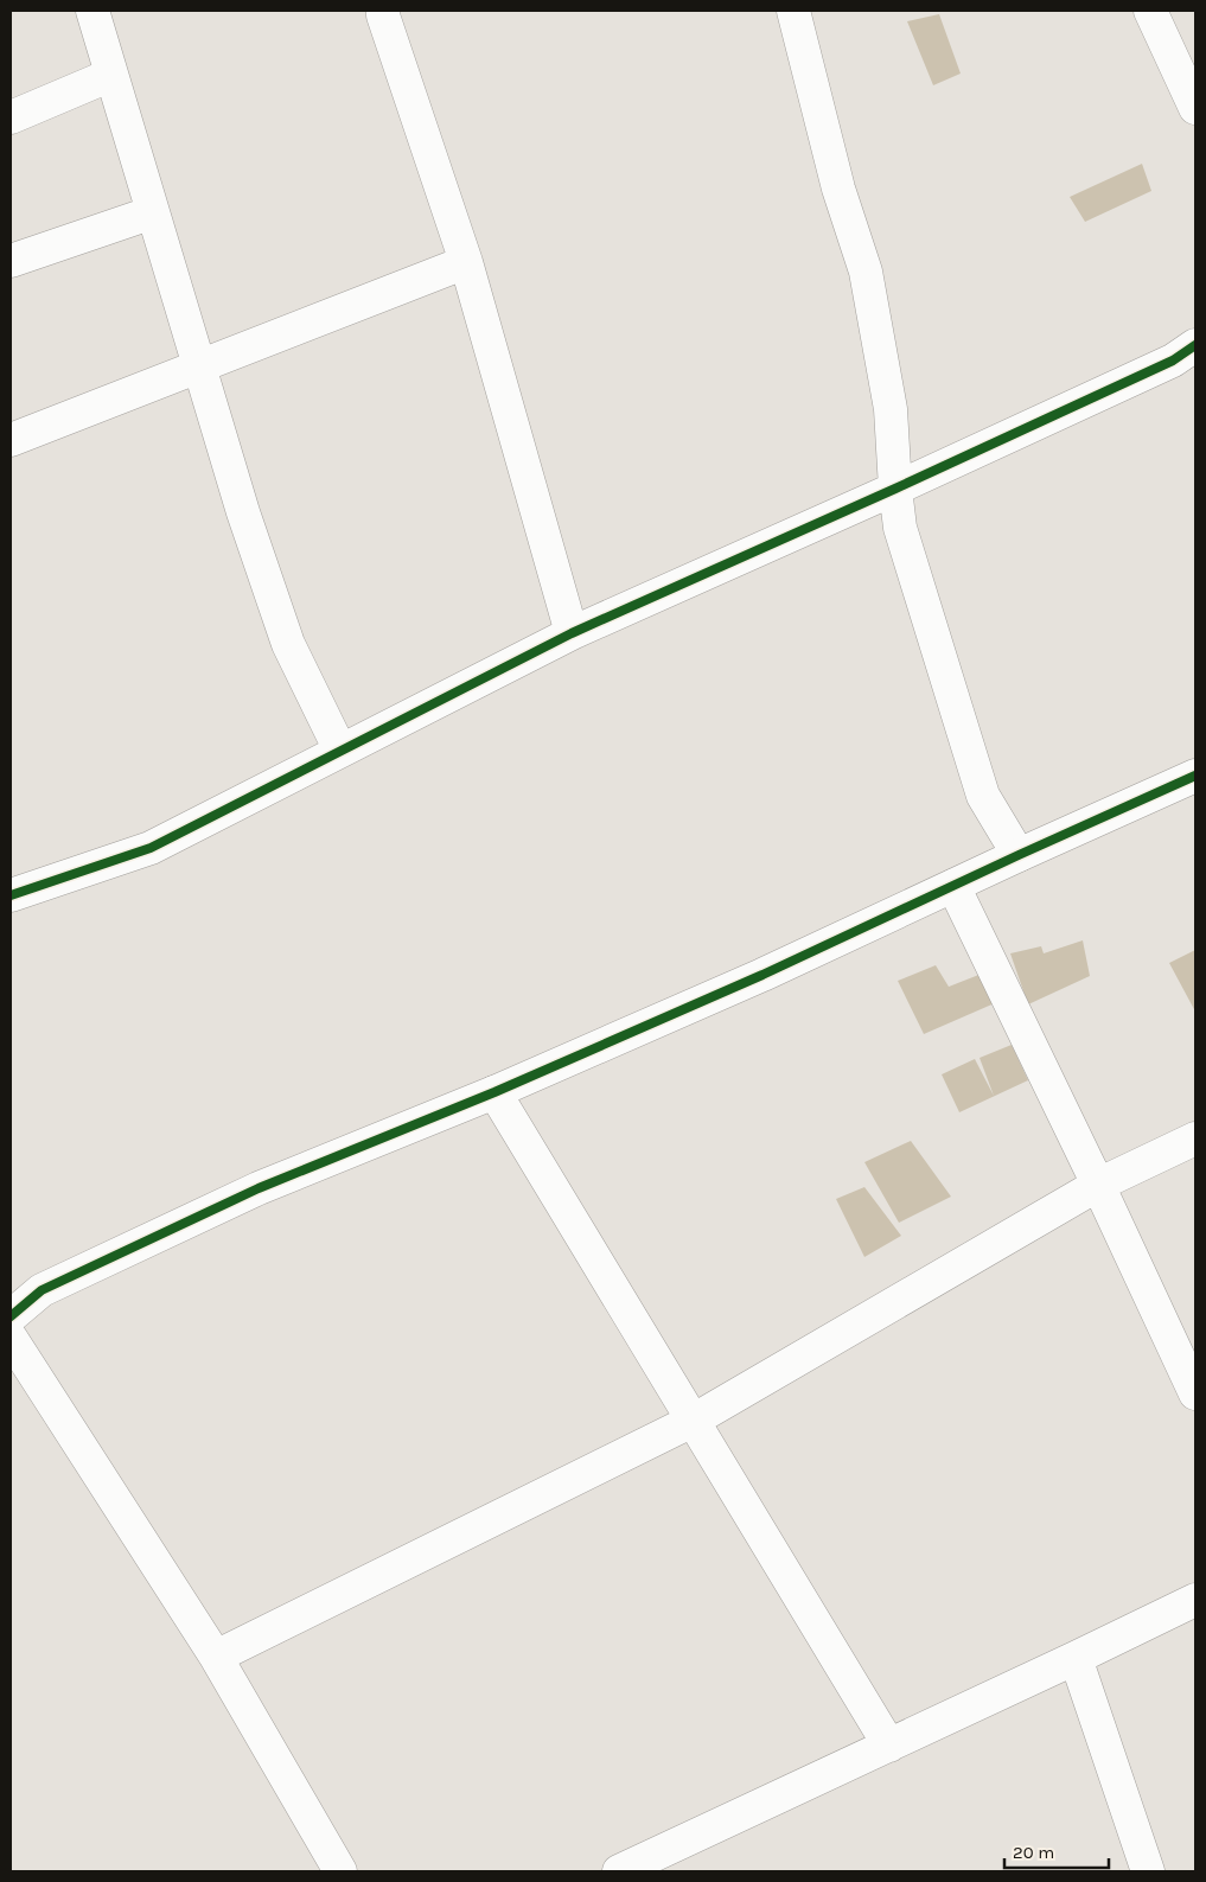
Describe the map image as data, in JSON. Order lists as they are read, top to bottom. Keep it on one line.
{"scale_bar":"20 m"}
